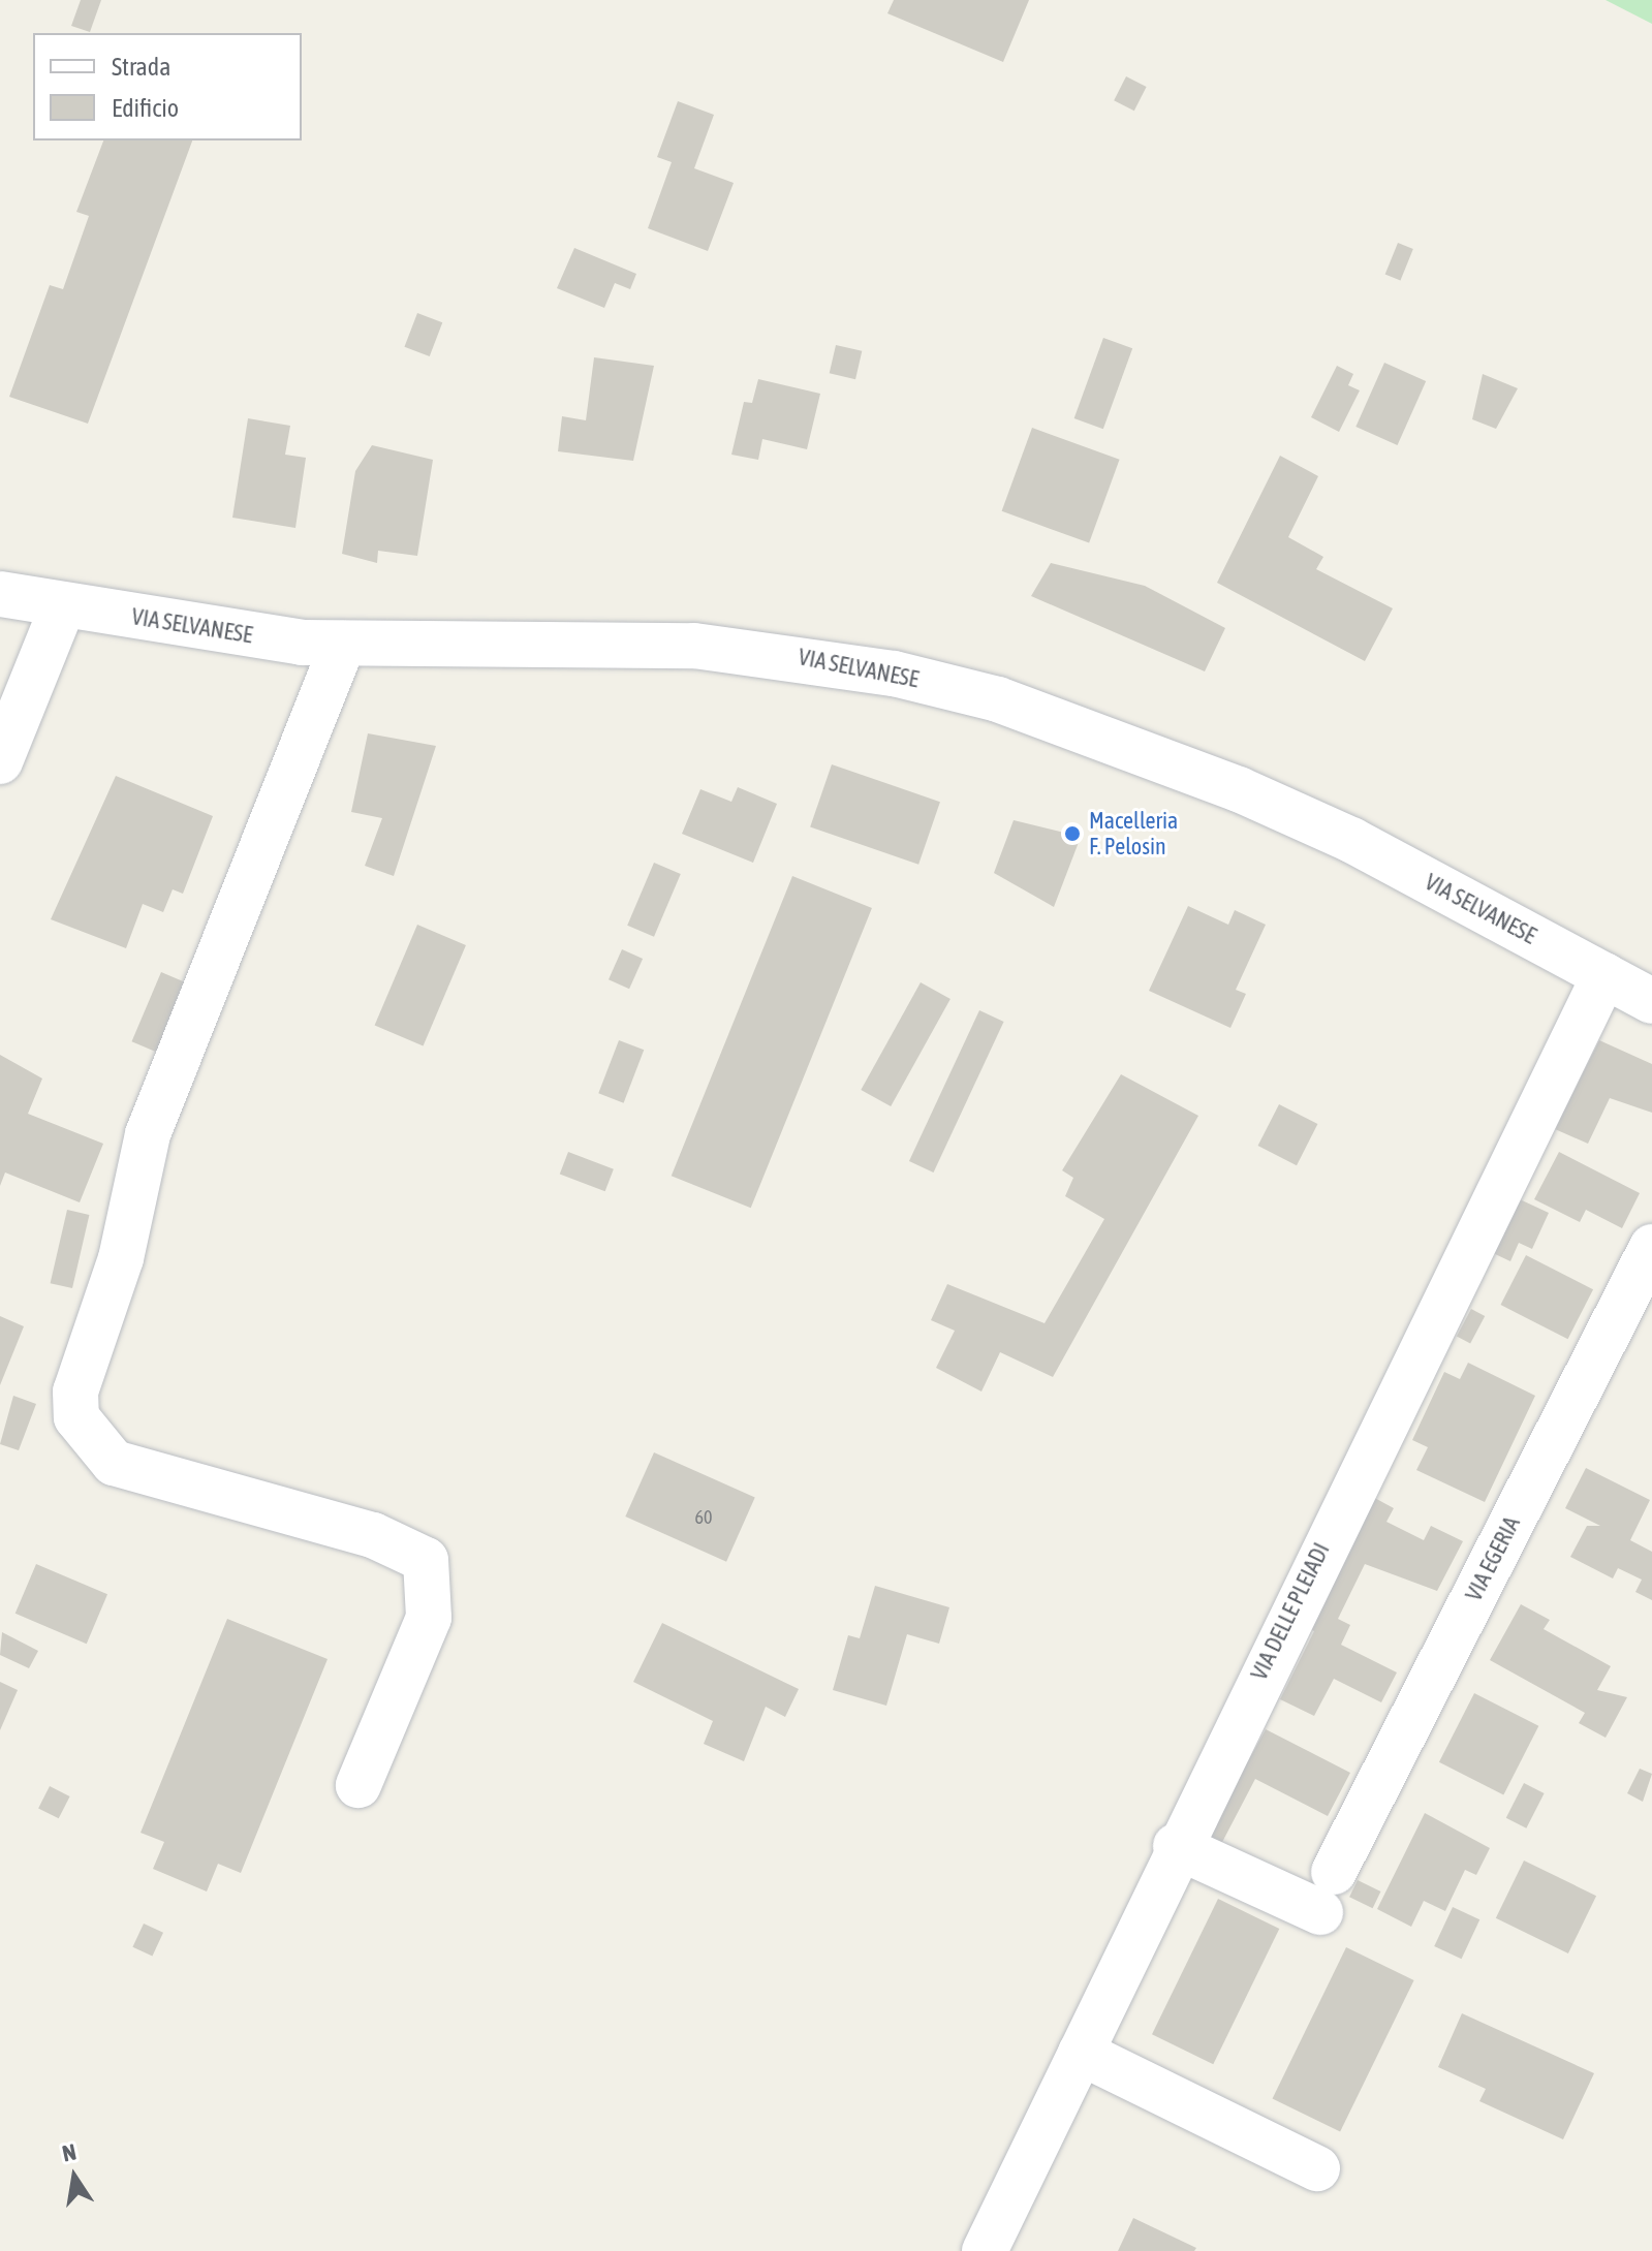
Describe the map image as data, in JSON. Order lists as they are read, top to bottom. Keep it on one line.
{"streets":{"street":["VIA SELVANESE","VIA EGERIA","VIA DELLE PLEIADI"]},"crossings":[["VIA SELVANESE","VIA DELLE PLEIADI"],["VIA EGERIA","VIA DELLE PLEIADI"]],"places":["Macelleria F. Pelosin"],"house_numbers":["60"],"legend":["Strada","Edificio"],"north":"top"}
